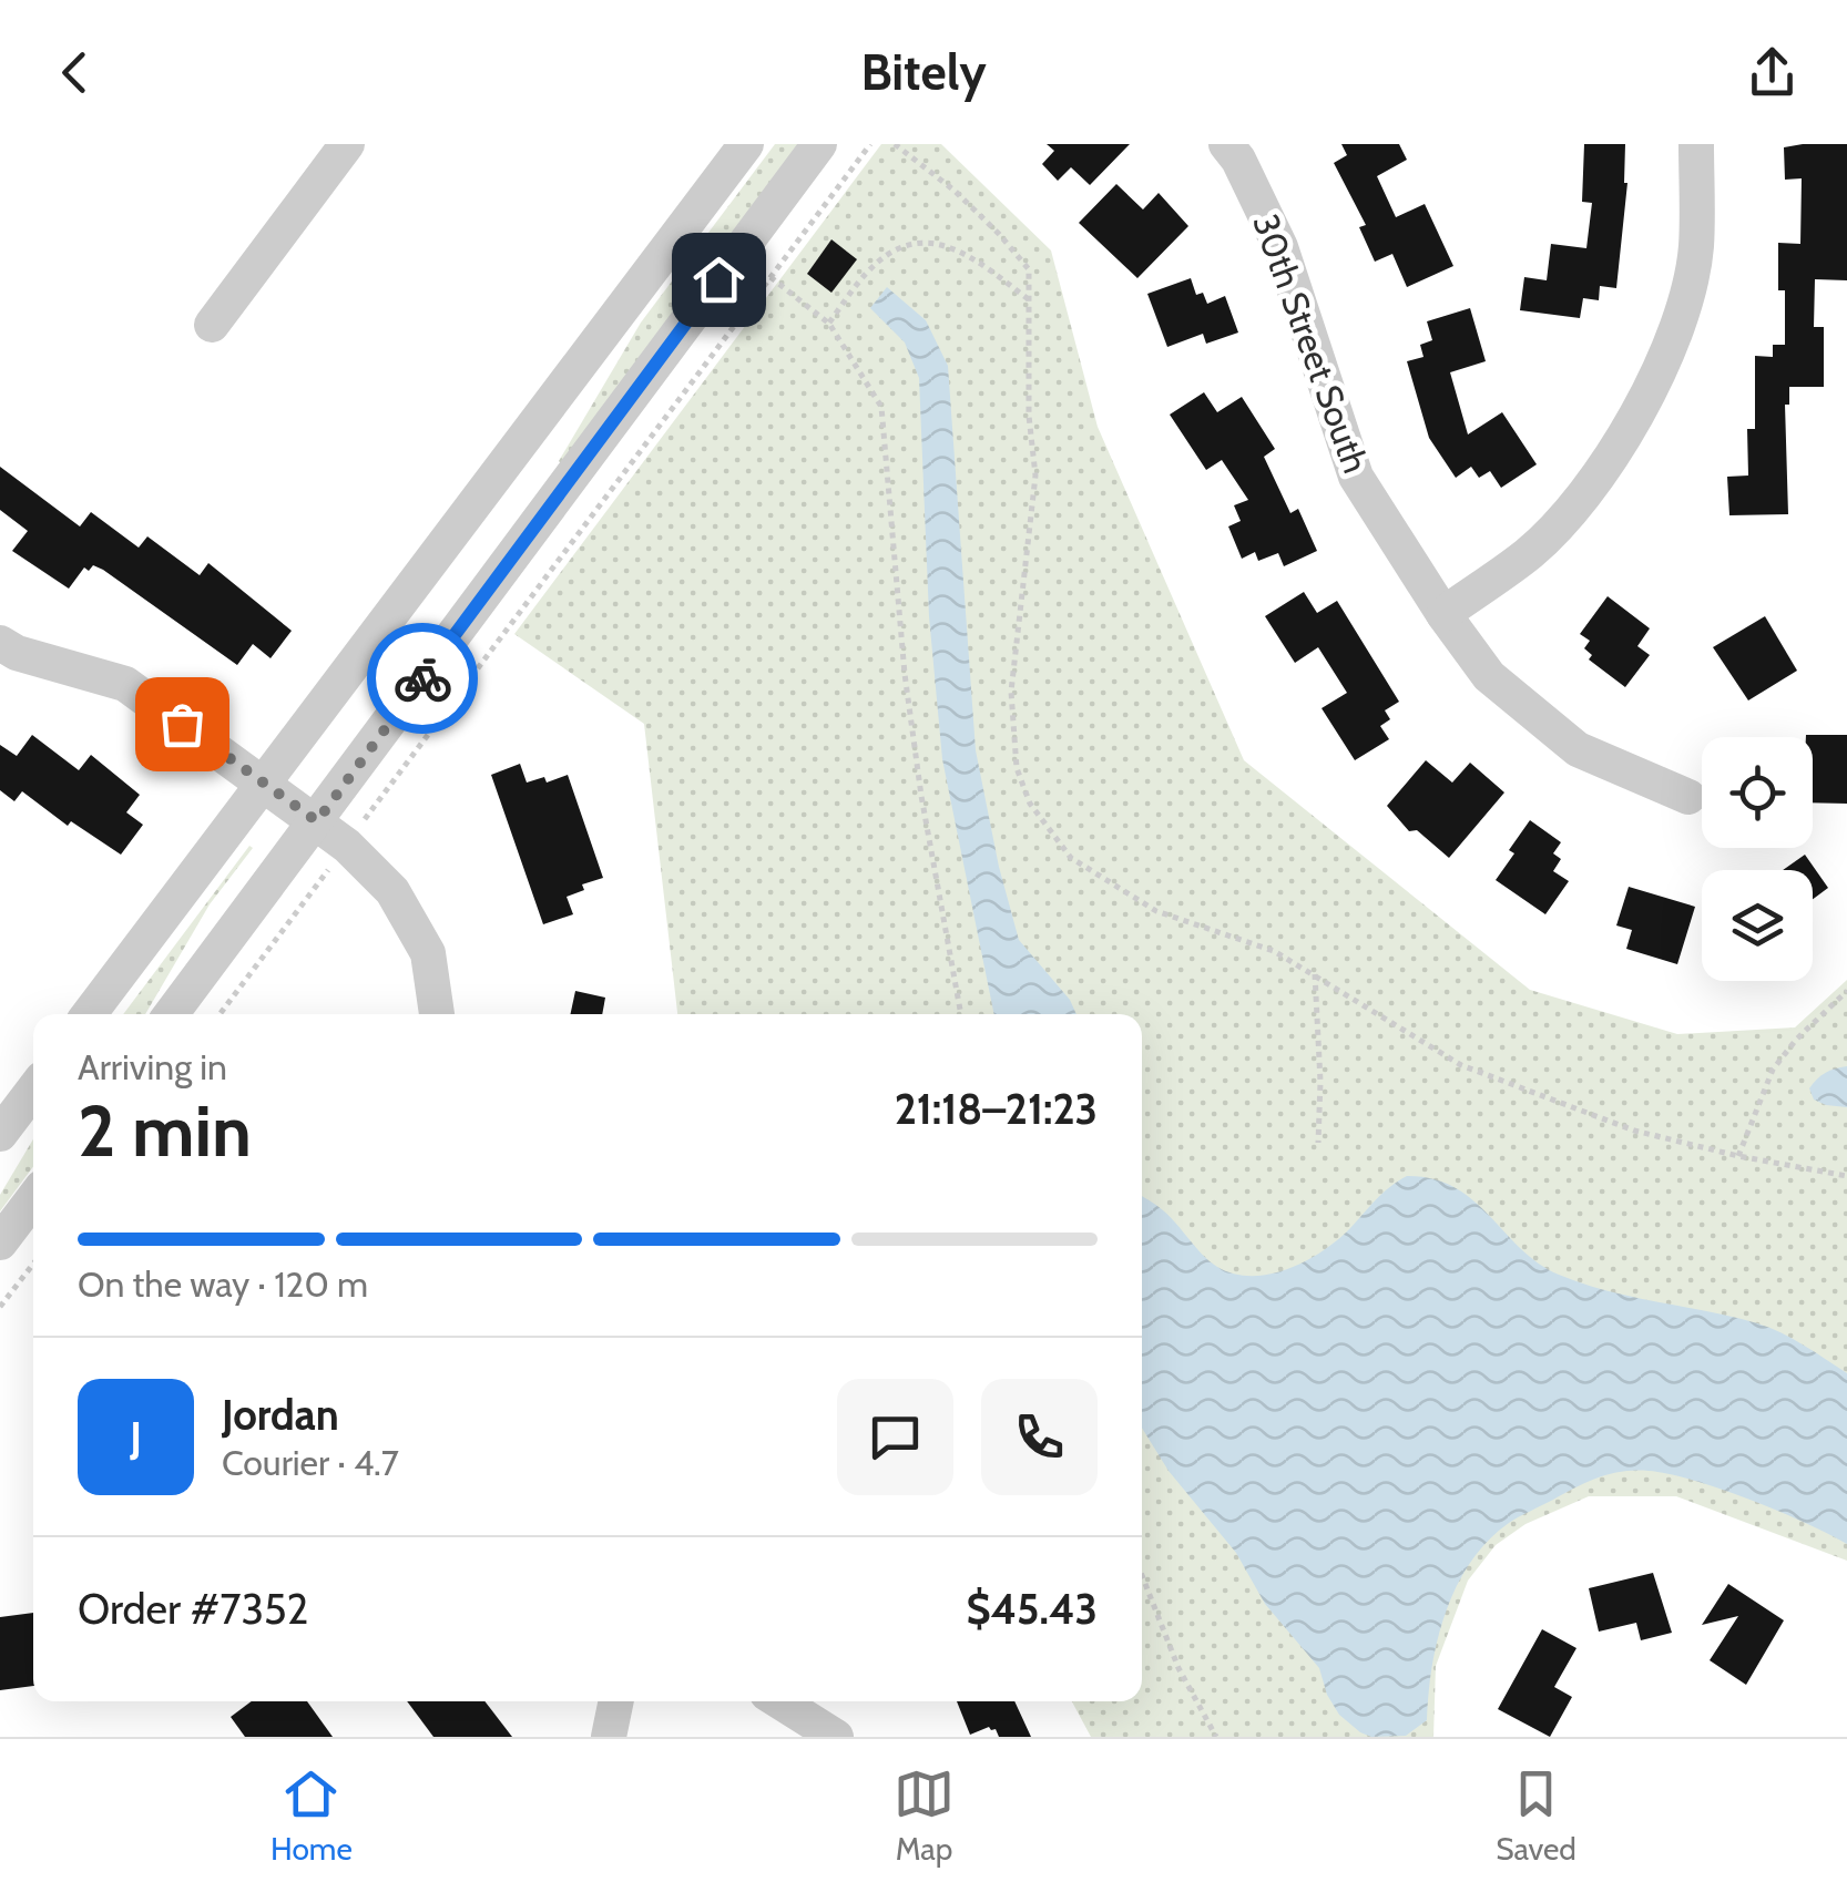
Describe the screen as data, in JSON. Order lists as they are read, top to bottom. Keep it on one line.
{"streets":{"street":["30th Street South"]},"page":{"header":"Bitely","heading":["2 min","Arriving in","21:18–21:23"],"panel":["Jordan","Courier · 4.7","Order #7352","$45.43"],"bar":"On the way · 120 m","round":"J","tabs":["Home","Map","Saved"]}}
